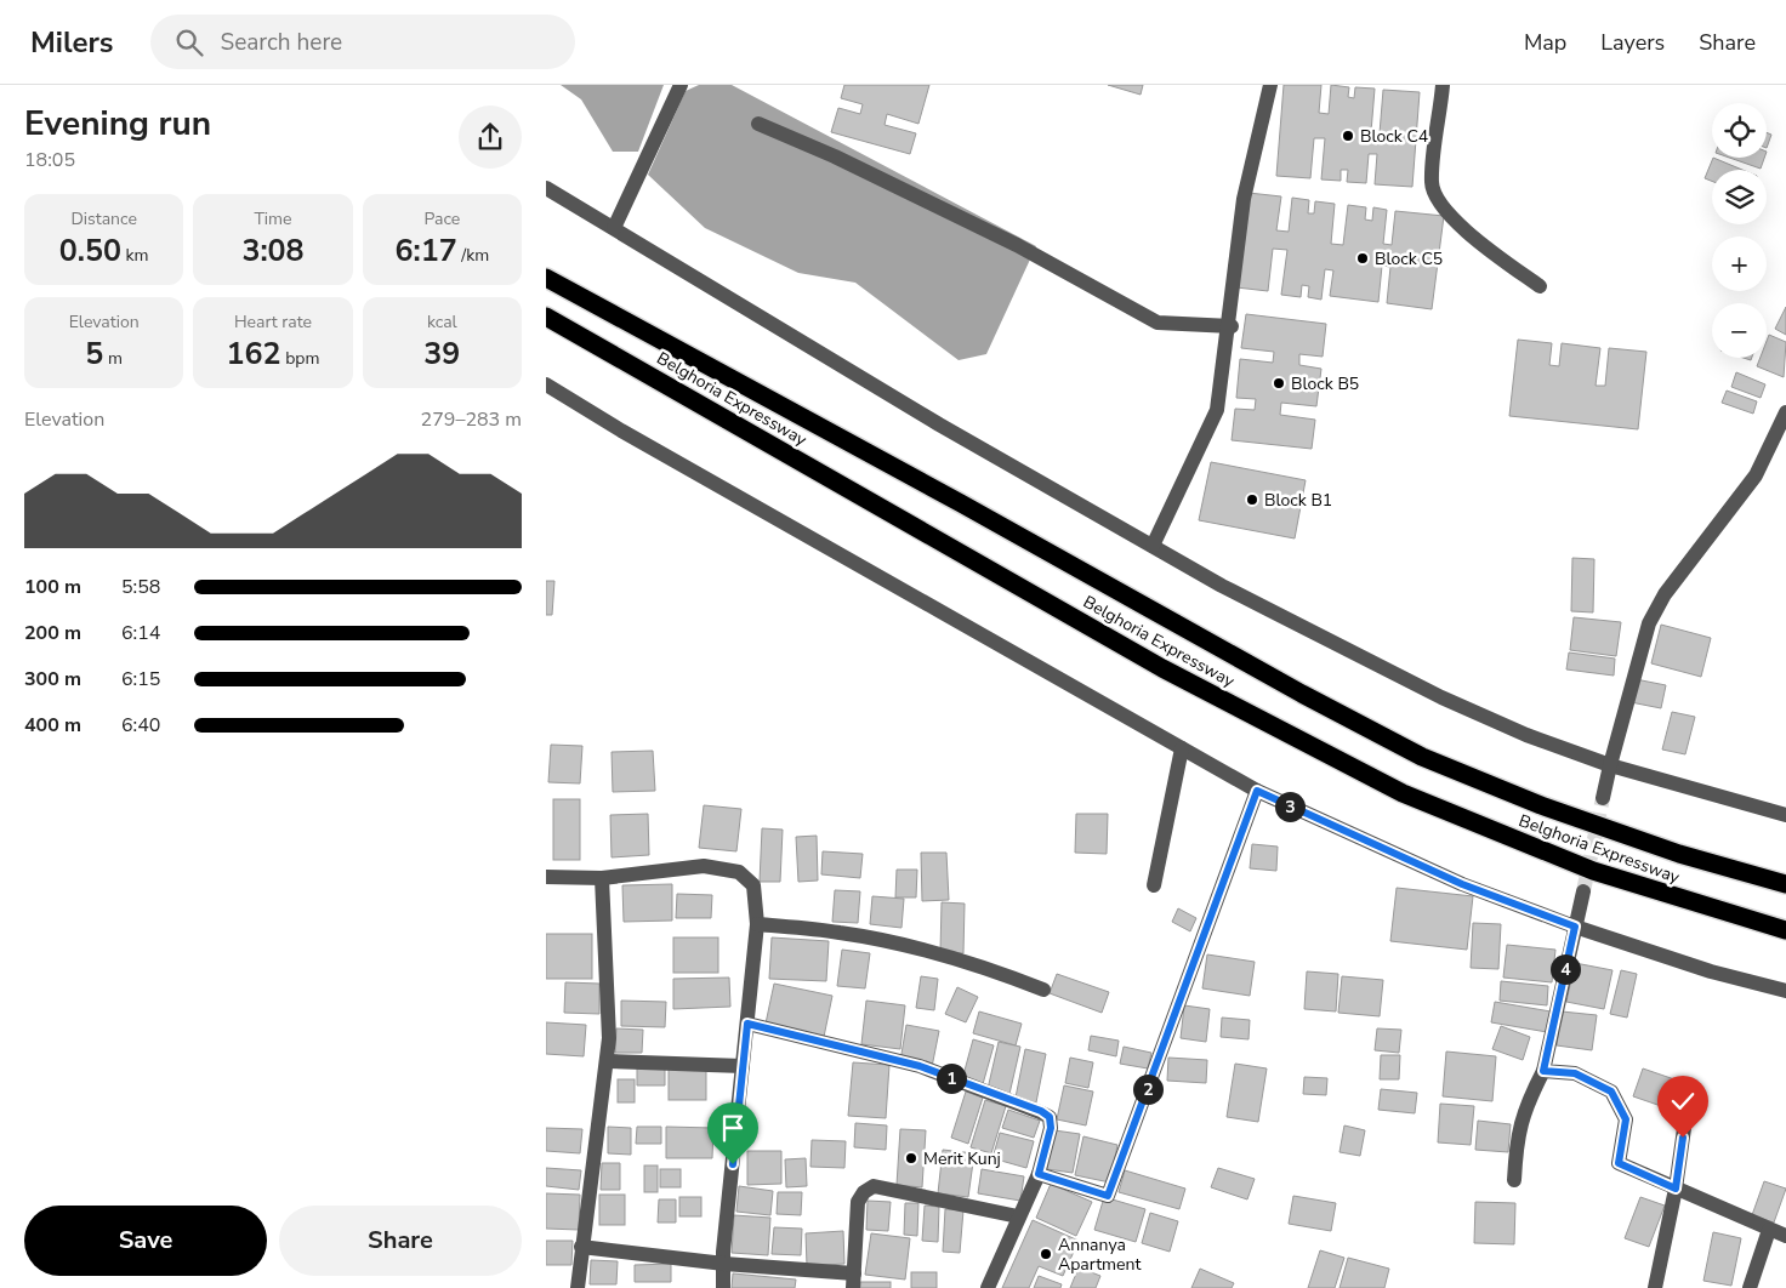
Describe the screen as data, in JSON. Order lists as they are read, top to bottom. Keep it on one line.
{"streets":{"highway":["Belghoria Expressway"]},"places":["Block C4","Block C5","Block B5","Block B1","Merit Kunj","Annanya Apartment"],"page":{"header":"Milers","search":"Search here","nav":["Map","Layers","Share"],"heading":["Evening run","18:05"],"map_buttons":["+","−"],"stats":[["Distance","0.50 km"],["Time","3:08"],["Pace","6:17 /km"],["Elevation","5 m"],["Heart rate","162 bpm"],["kcal","39"]],"chart":["Elevation","279–283 m"],"list":[{"name":"100 m","note":"5:58"},{"name":"200 m","note":"6:14"},{"name":"300 m","note":"6:15"},{"name":"400 m","note":"6:40"}],"pins":["3","4","1","2"],"buttons":["Save","Share"]}}
